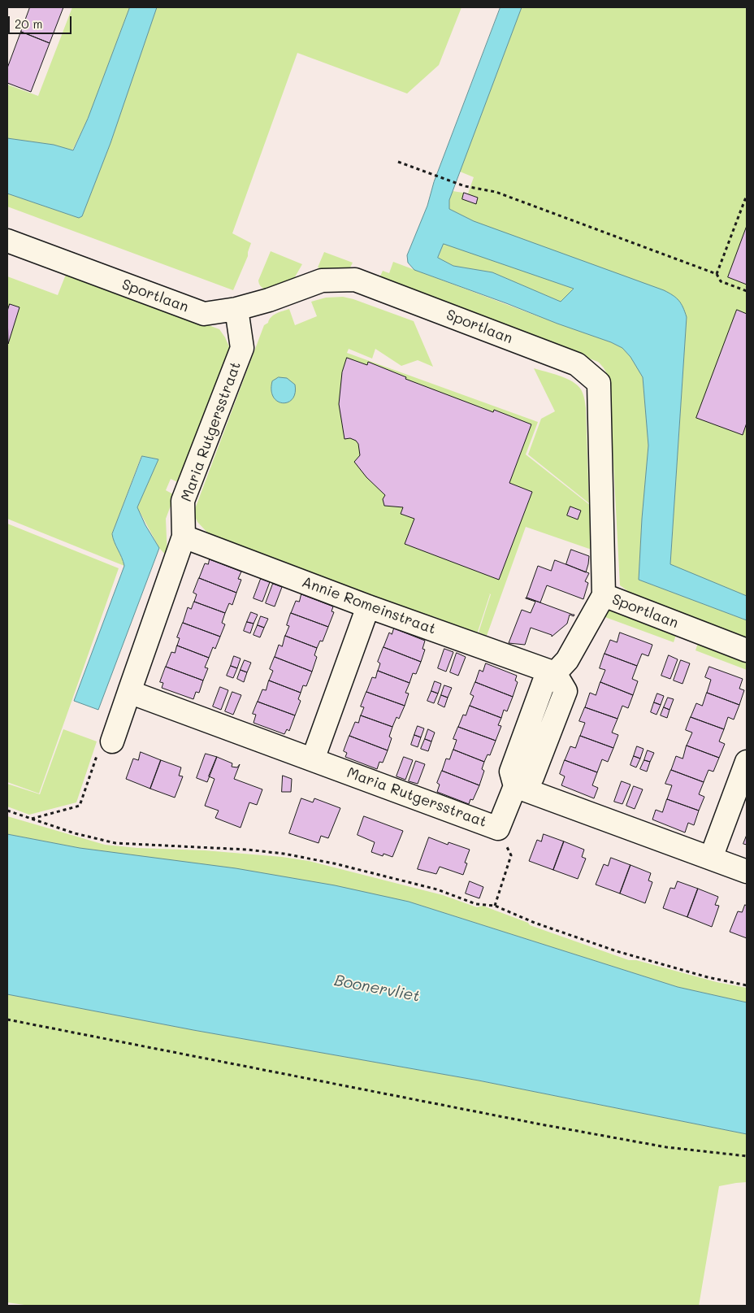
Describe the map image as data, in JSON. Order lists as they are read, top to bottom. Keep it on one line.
{"streets":{"street":["Sportlaan","Maria Rutgersstraat","Annie Romeinstraat"]},"crossings":[["Sportlaan","Maria Rutgersstraat"],["Maria Rutgersstraat","Annie Romeinstraat"]],"water":["Boonervliet"],"scale_bar":"20 m"}
